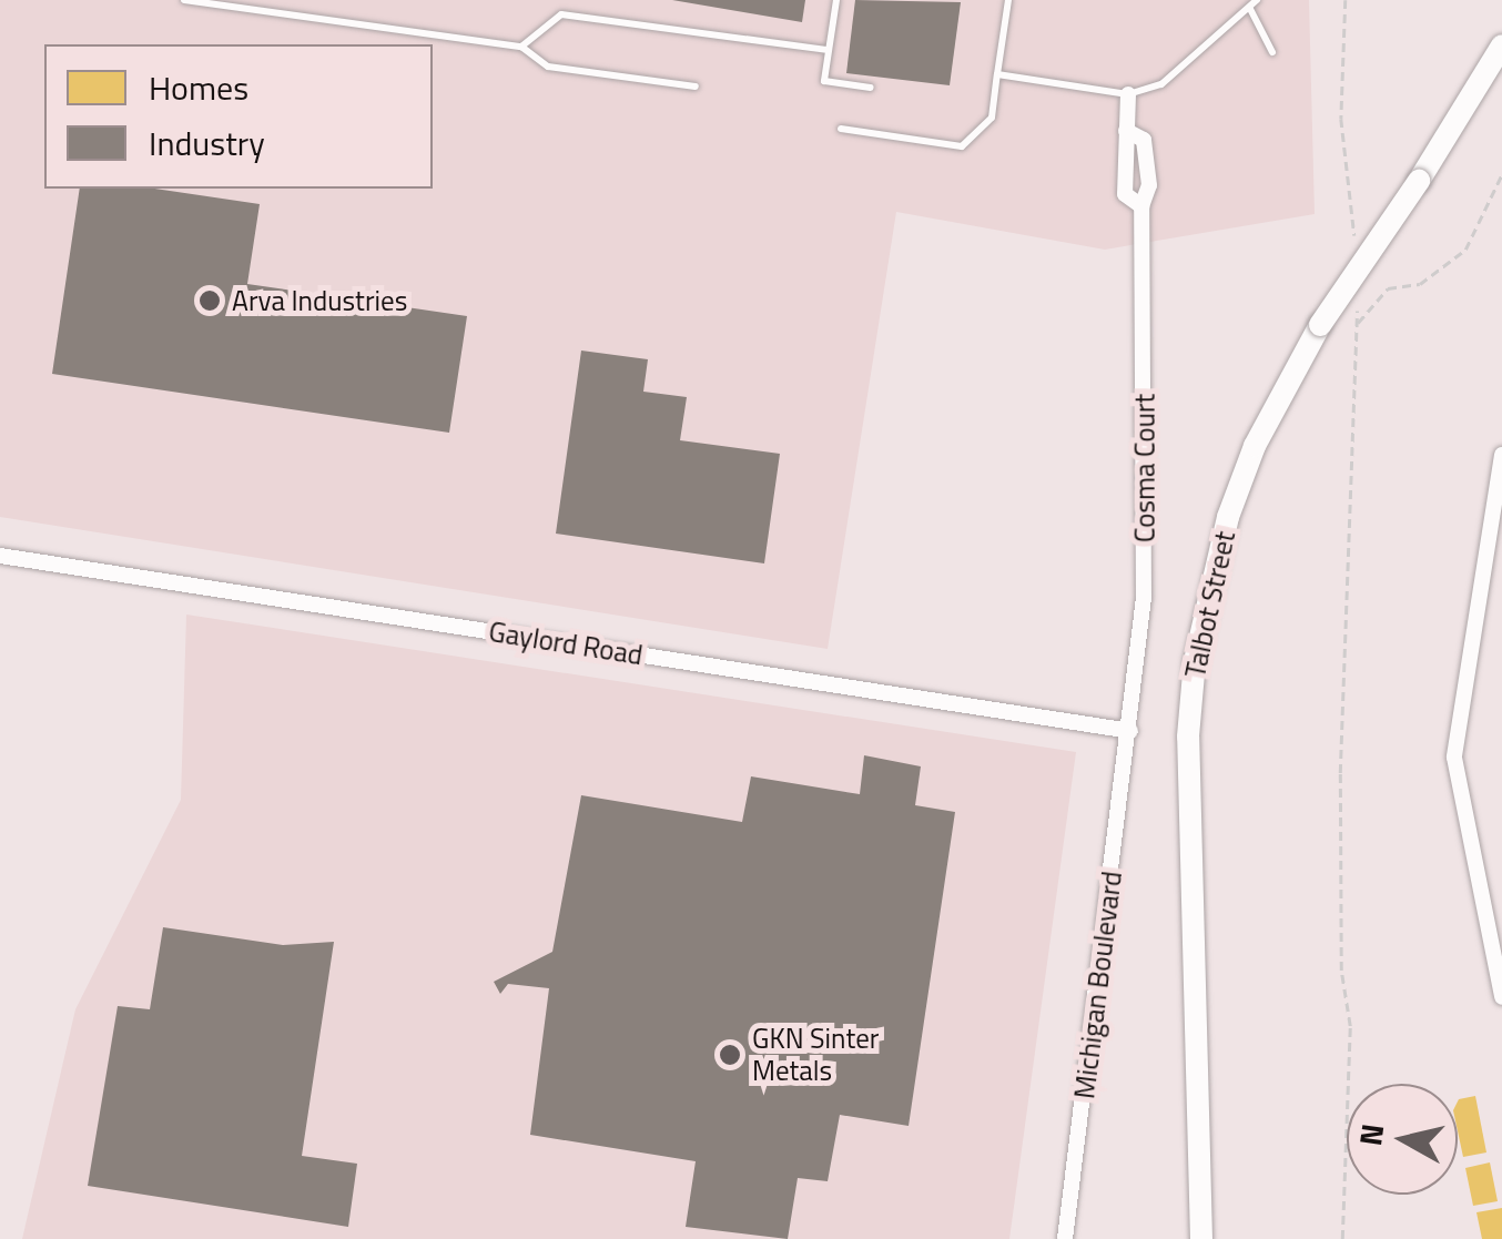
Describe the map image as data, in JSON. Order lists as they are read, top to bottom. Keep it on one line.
{"streets":{"main road":["Talbot Street"],"street":["Cosma Court","Gaylord Road","Michigan Boulevard"]},"crossings":[["Cosma Court","Gaylord Road"],["Cosma Court","Michigan Boulevard"],["Gaylord Road","Michigan Boulevard"]],"places":["Arva Industries","GKN Sinter Metals"],"legend":["Homes","Industry"],"north":"left"}
